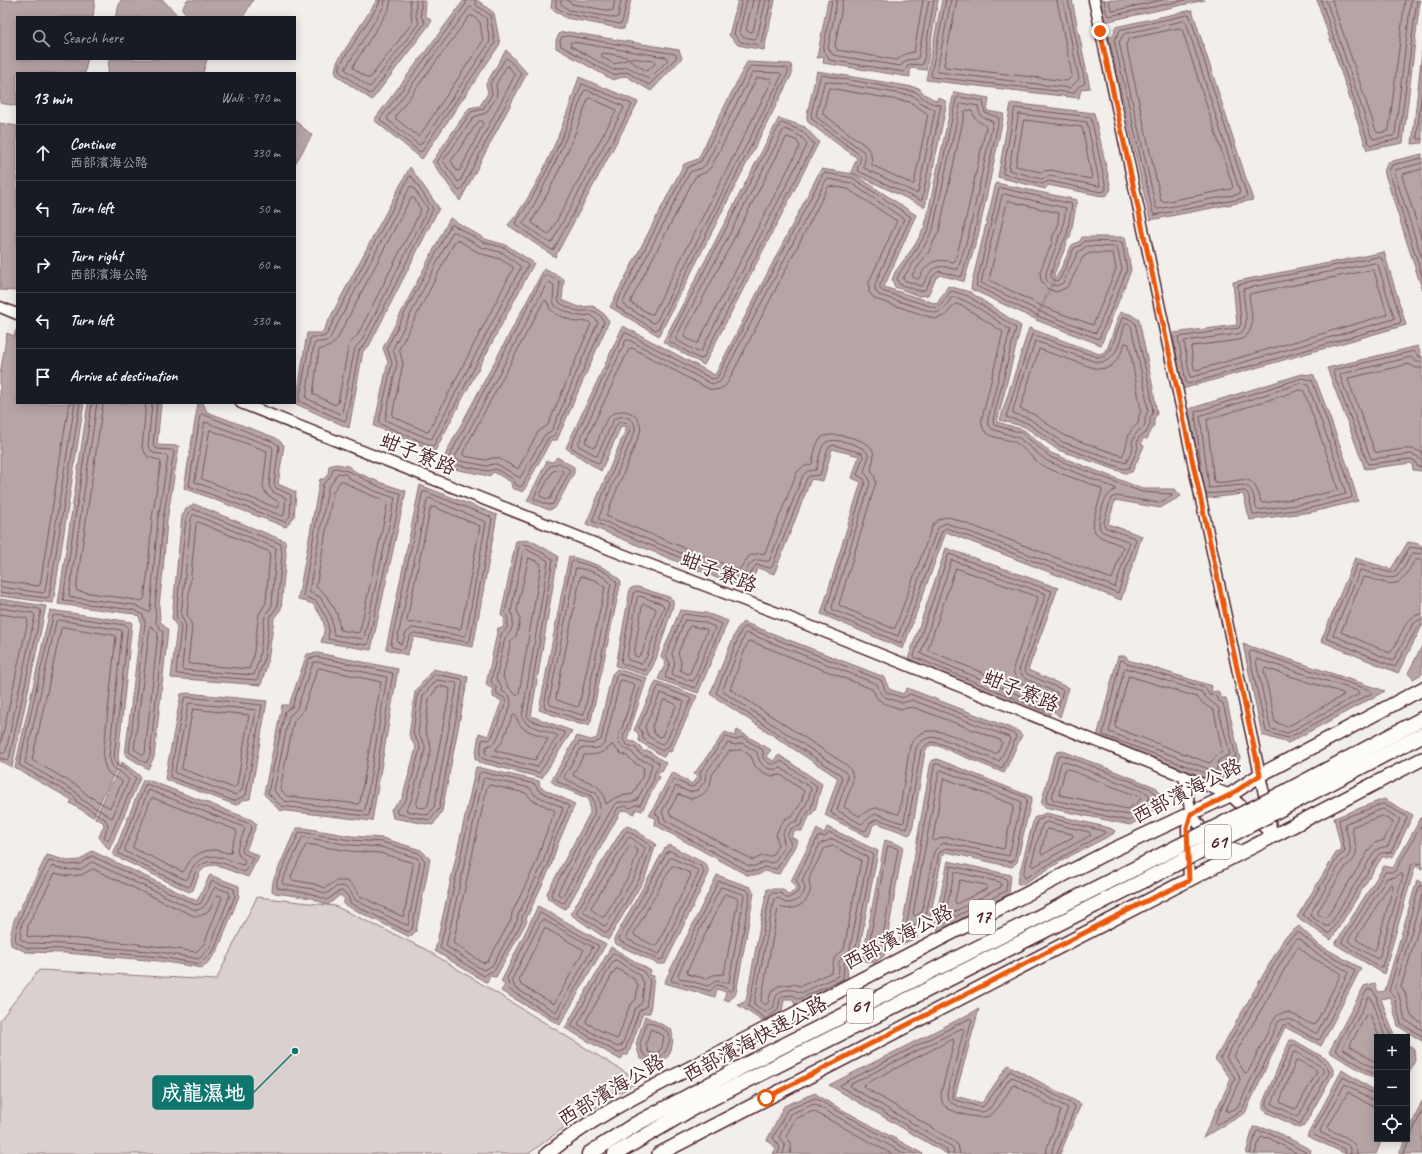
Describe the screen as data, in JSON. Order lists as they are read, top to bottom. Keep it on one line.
{"streets":{"highway":["61","西部濱海快速公路"],"main road":["西部濱海公路","17"],"street":["蚶子寮路"]},"crossings":[["蚶子寮路","西部濱海公路"],["61","西部濱海快速公路"]],"places":["成龍濕地"],"page":{"search":"Search here","heading":["13 min","Walk · 970 m"],"list":[["Continue","西部濱海公路","330 m"],["Turn left","50 m"],["Turn right","西部濱海公路","60 m"],["Turn left","530 m"],"Arrive at destination"],"map_buttons":["+","−"]}}
